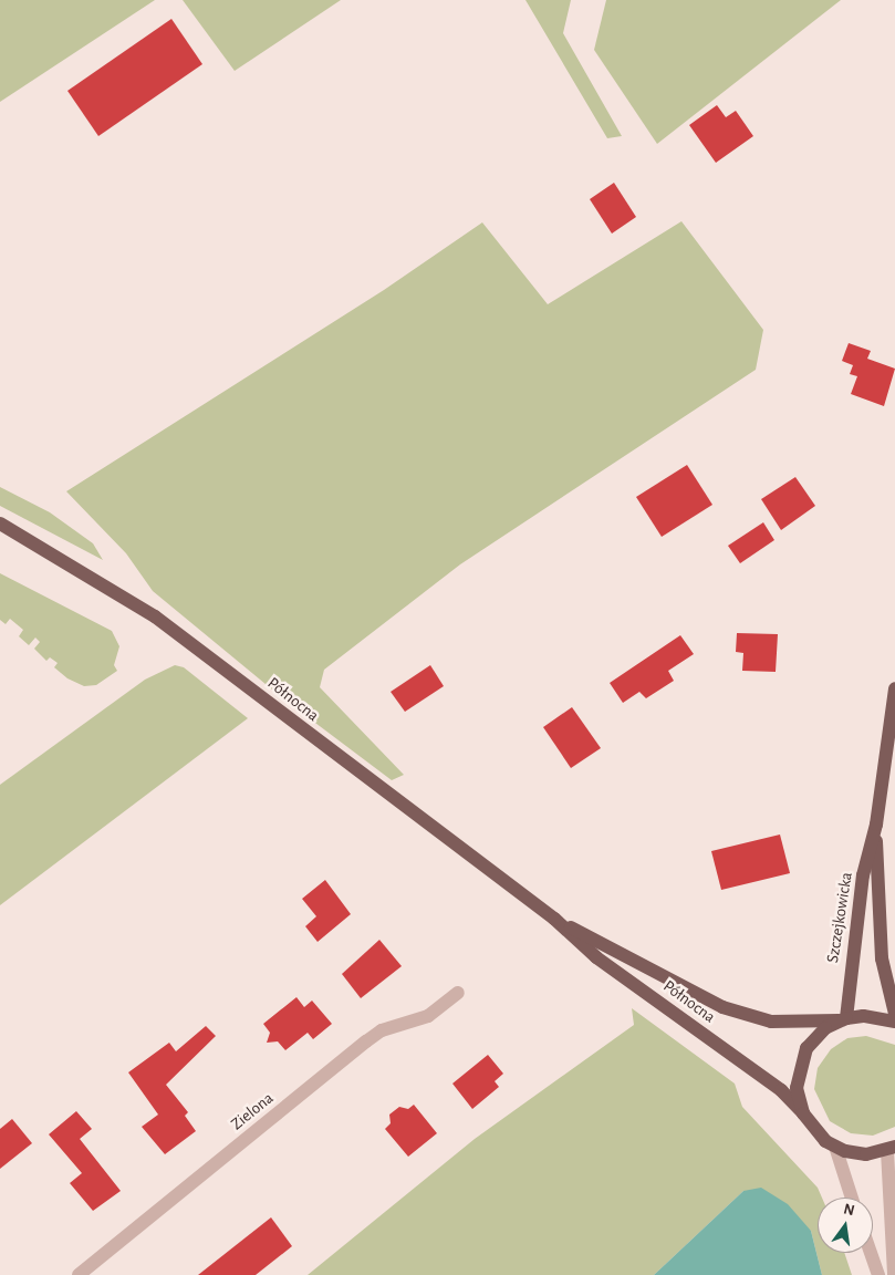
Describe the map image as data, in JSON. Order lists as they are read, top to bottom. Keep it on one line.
{"streets":{"main road":["Północna","Szczejkowicka"],"street":["Zielona"]},"crossings":[["Północna","Szczejkowicka"]],"north":"top"}
